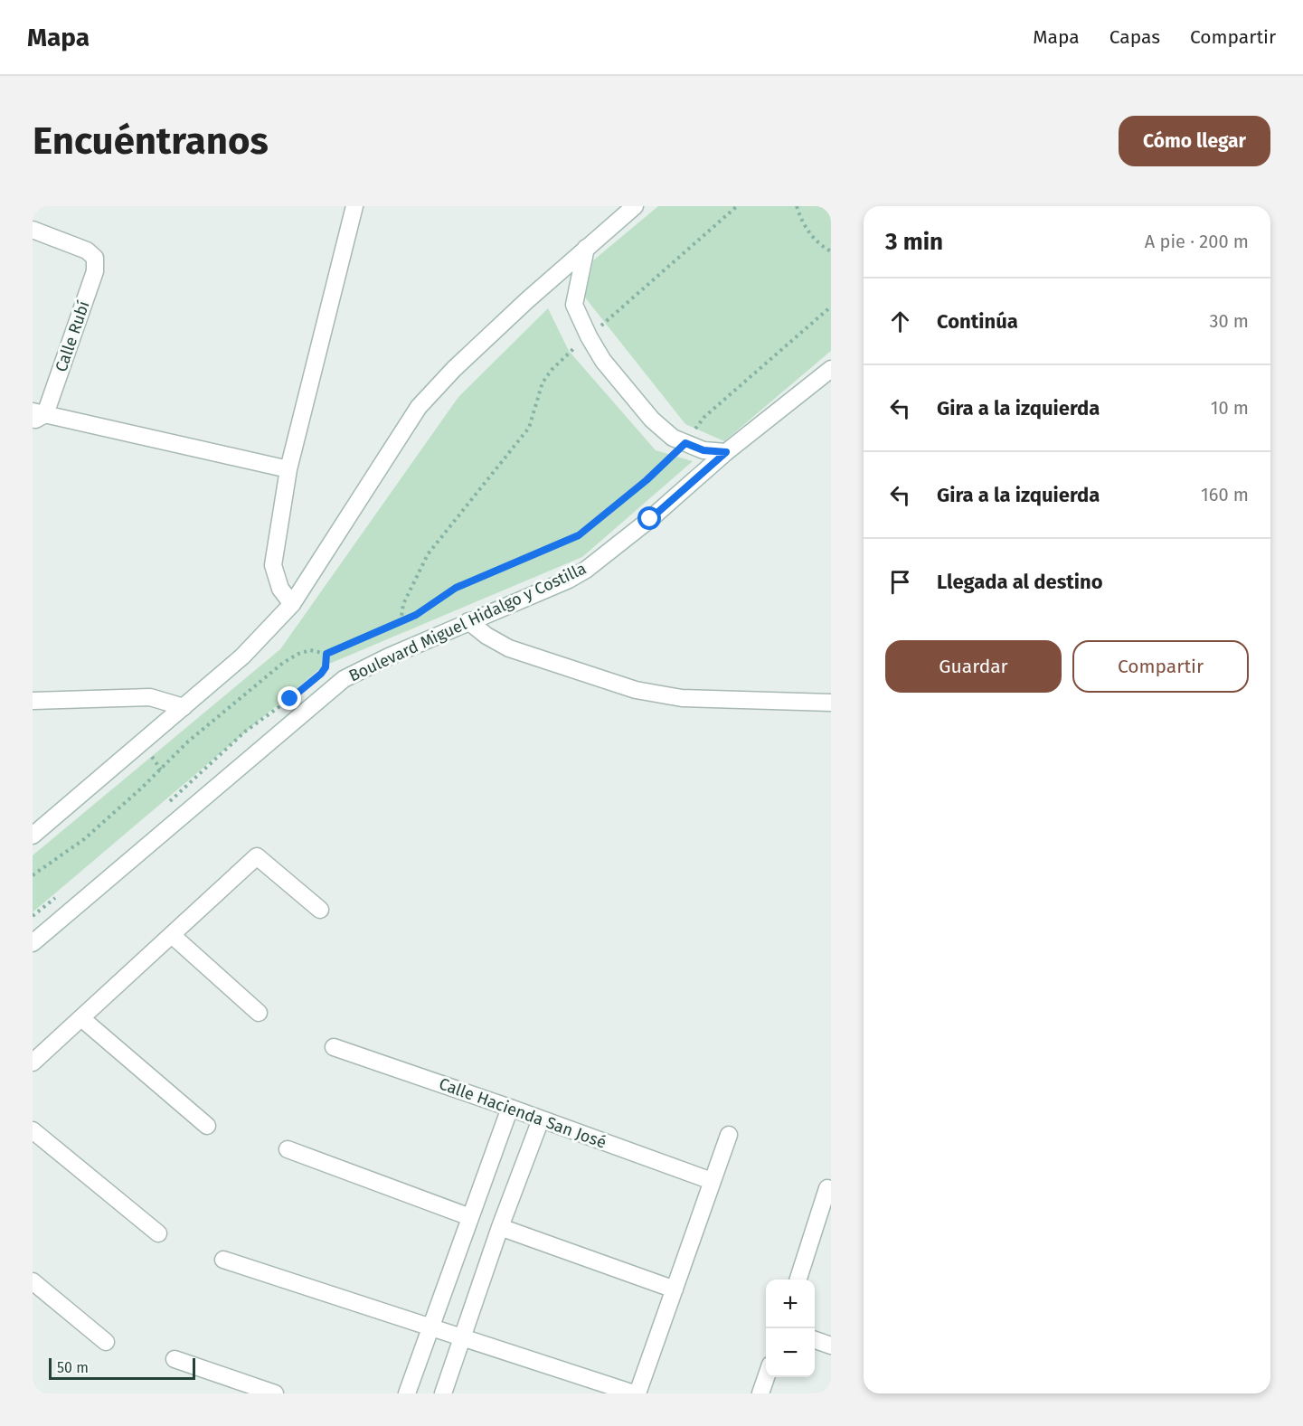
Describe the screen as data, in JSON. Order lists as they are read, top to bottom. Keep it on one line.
{"streets":{"street":["Calle Rubí","Boulevard Miguel Hidalgo y Costilla","Calle Hacienda San José"]},"scale_bar":"50 m","page":{"header":"Mapa","nav":["Mapa","Capas","Compartir"],"buttons":["Cómo llegar",["Guardar","Compartir"]],"title":"Encuéntranos","heading":["3 min","A pie · 200 m"],"list":[["Continúa","30 m"],["Gira a la izquierda","10 m"],["Gira a la izquierda","160 m"],"Llegada al destino"],"map_buttons":["+","−"],"scale":"50 m"}}
